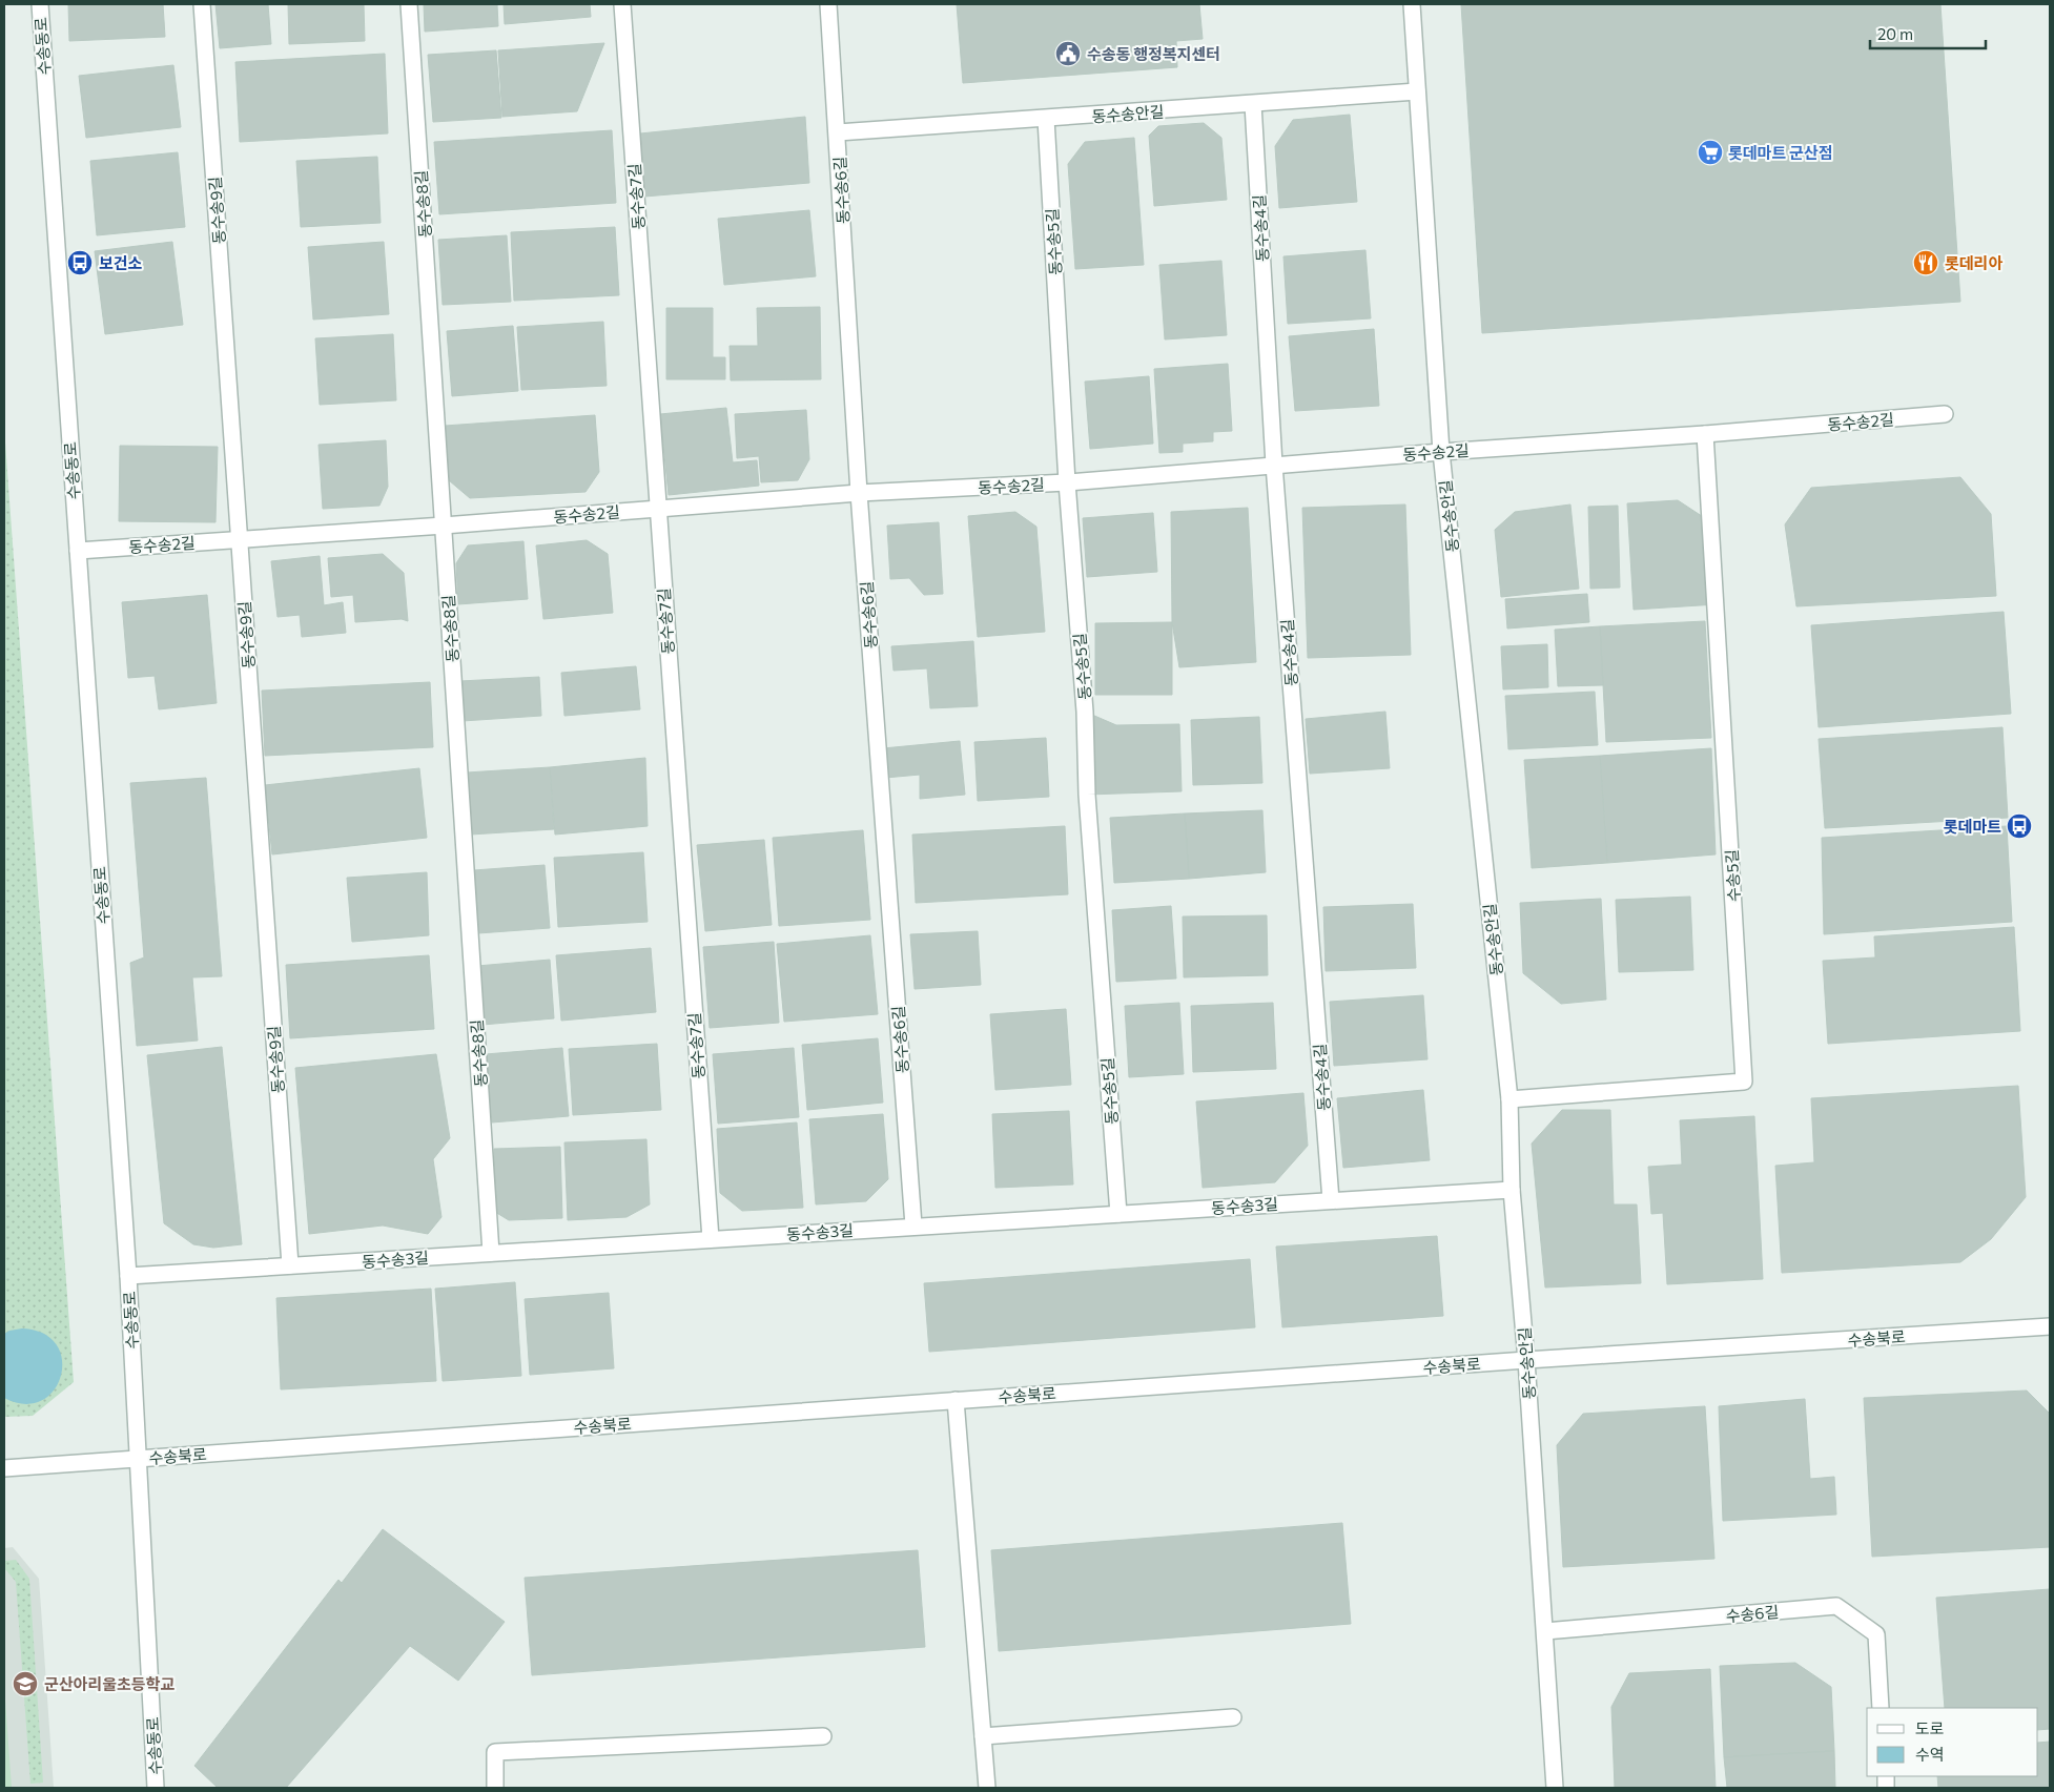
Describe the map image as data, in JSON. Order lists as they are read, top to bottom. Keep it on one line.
{"streets":{"street":["수송동로","동수송안길","동수송6길","동수송7길","동수송8길","동수송9길","동수송4길","동수송5길","동수송2길","수송5길","동수송3길","수송북로","수송6길"]},"crossings":[["수송동로","동수송2길"],["수송동로","동수송3길"],["수송동로","수송북로"],["동수송안길","동수송6길"],["동수송안길","동수송4길"],["동수송안길","동수송5길"],["동수송안길","동수송2길"],["동수송안길","수송5길"],["동수송안길","동수송3길"],["동수송안길","수송북로"],["동수송안길","수송6길"],["동수송6길","동수송2길"],["동수송6길","동수송3길"],["동수송7길","동수송2길"],["동수송7길","동수송3길"],["동수송8길","동수송2길"],["동수송8길","동수송3길"],["동수송9길","동수송2길"],["동수송9길","동수송3길"],["동수송4길","동수송2길"],["동수송4길","동수송3길"],["동수송5길","동수송2길"],["동수송5길","동수송3길"],["동수송2길","수송5길"]],"places":{"public building":["수송동 행정복지센터"],"supermarket":["롯데마트 군산점"],"bus stop":["보건소","롯데마트"],"restaurant":["롯데리아"],"school or university":["군산아리울초등학교"]},"legend":["도로","수역"],"scale_bar":"20 m"}
